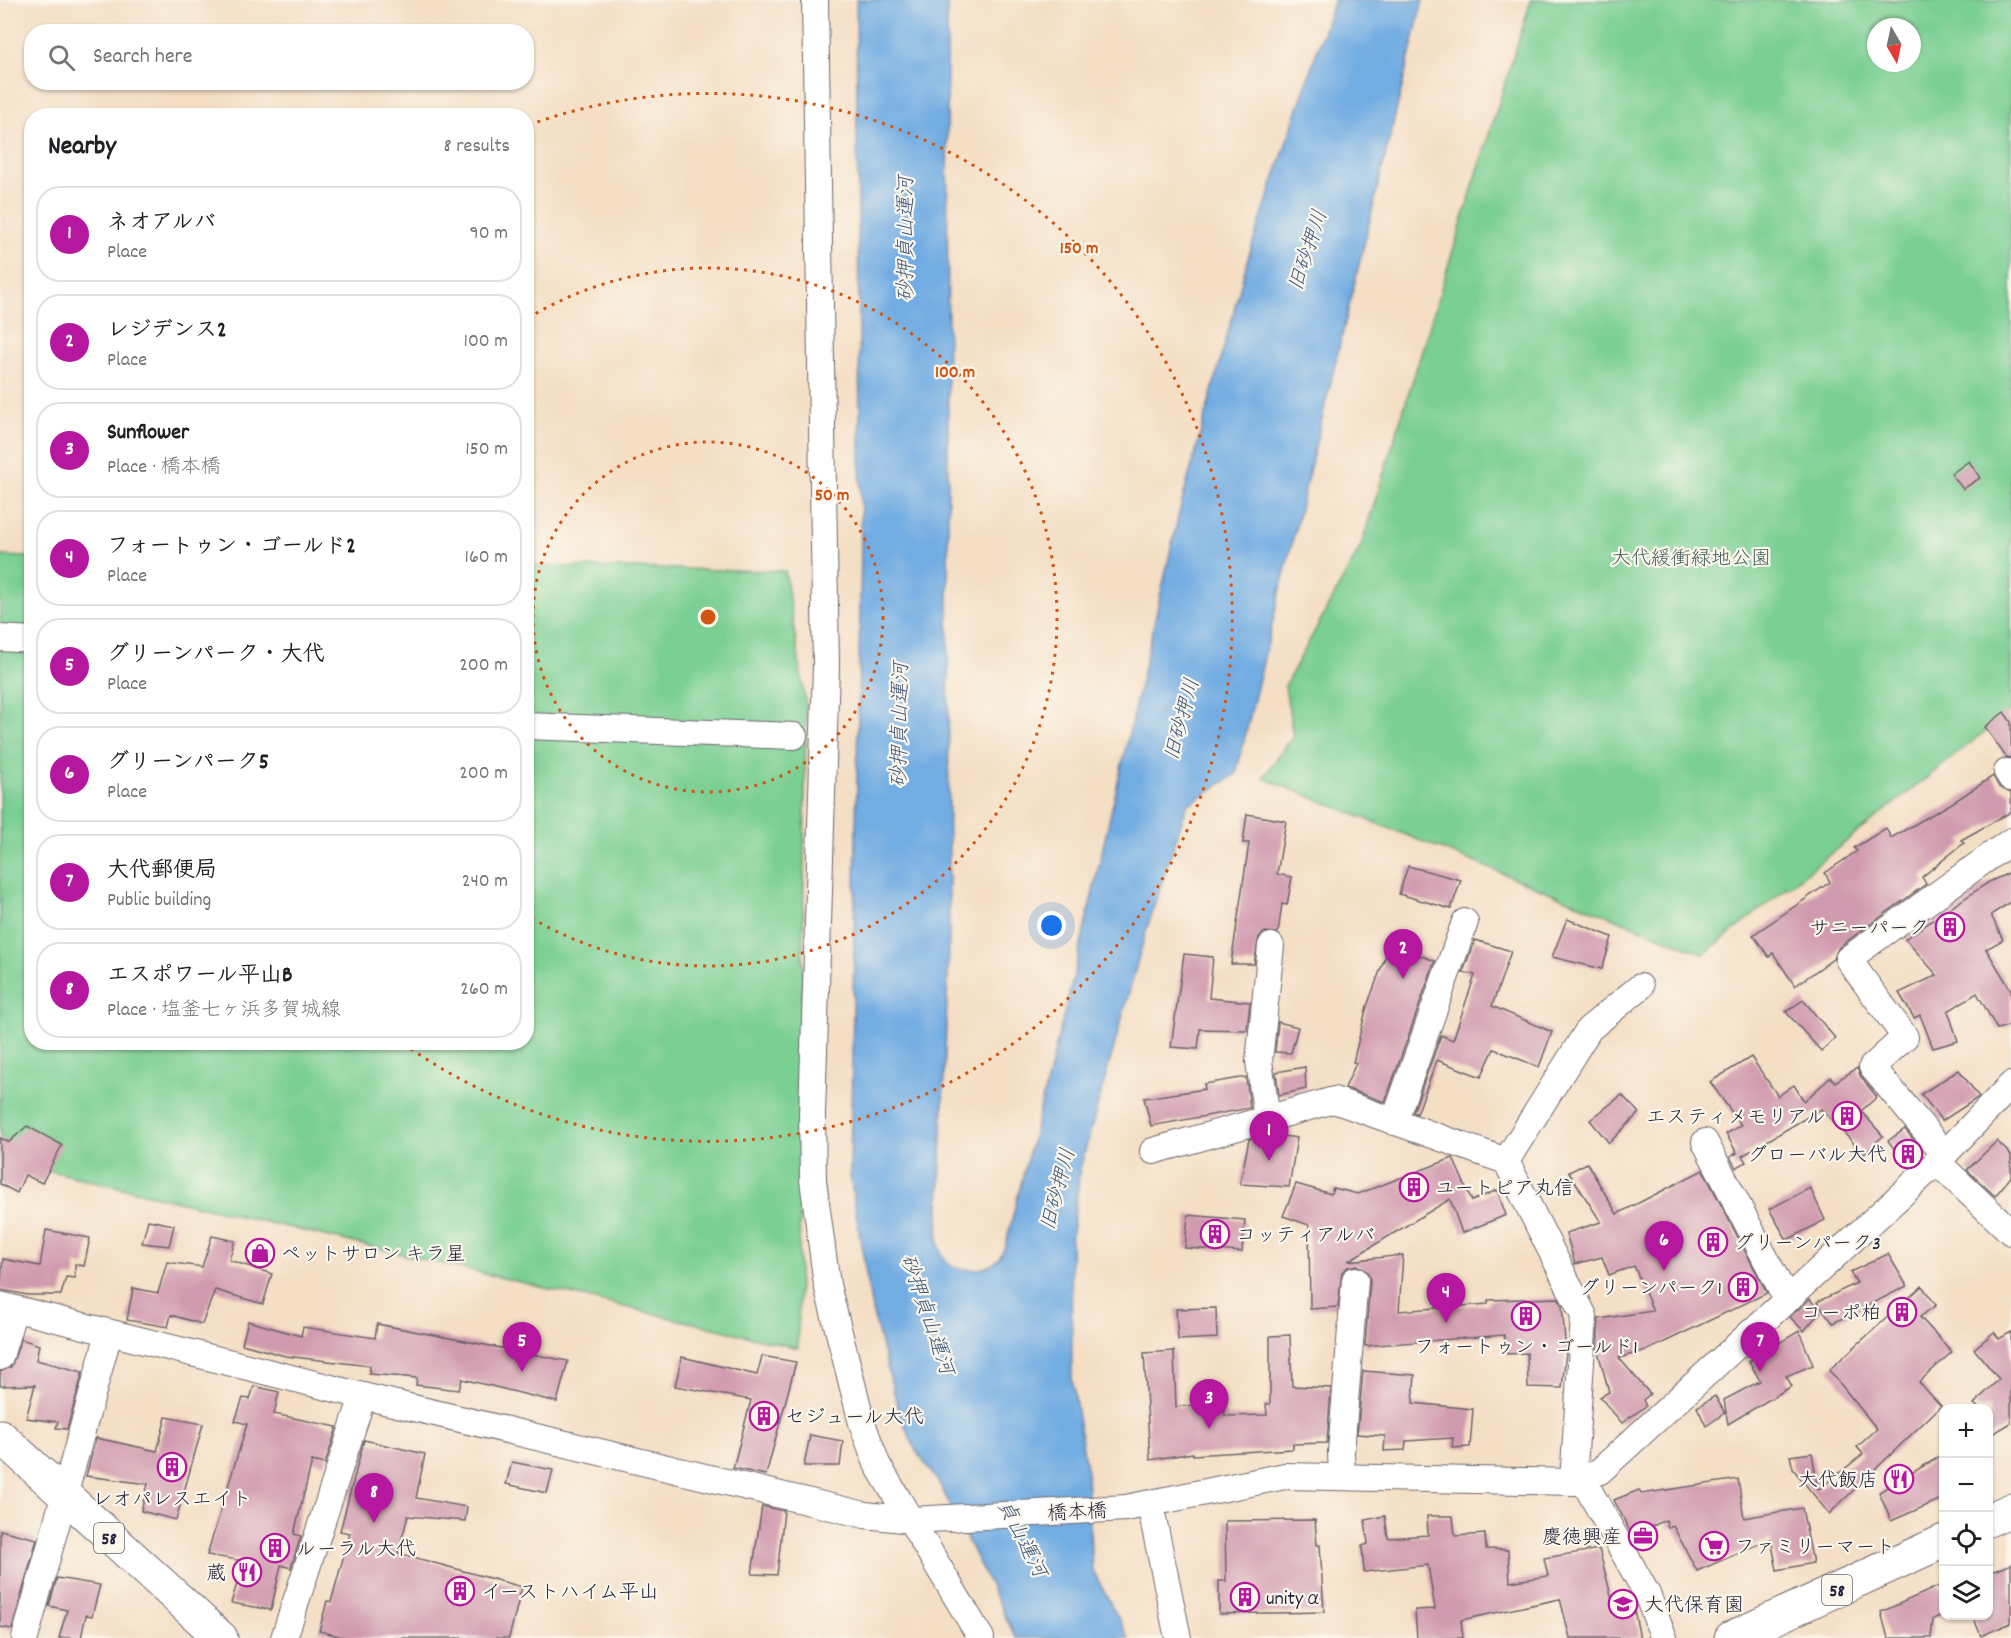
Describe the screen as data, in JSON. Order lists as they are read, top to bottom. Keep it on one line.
{"streets":{"main road":["58"],"street":["橋本橋"]},"water":["砂押貞山運河","旧砂押川","貞山運河"],"parks":["大代緩衝緑地公園"],"places":{"building":["サニーパーク","エスティメモリアル","グローバル大代","ユートピア丸信","コッティアルバ","グリーンパーク3","グリーンパーク1","コーポ柏","フォートゥン・ゴールド1","セジュール大代","レオパレスエイト","ルーラル大代","イーストハイム平山","unityα"],"shop":["ペットサロン キラ星"],"restaurant":["大代飯店","蔵"],"office":["慶徳興産"],"supermarket":["ファミリーマート"],"school or university":["大代保育園"]},"north":"bottom","page":{"search":"Search here","heading":["Nearby","8 results"],"list":[{"mark":"1","name":"ネオアルバ","note":"Place","value":"90 m"},{"mark":"2","name":"レジデンス2","note":"Place","value":"100 m"},{"mark":"3","name":"Sunflower","note":"Place · 橋本橋","value":"150 m"},{"mark":"4","name":"フォートゥン・ゴールド2","note":"Place","value":"160 m"},{"mark":"5","name":"グリーンパーク・大代","note":"Place","value":"200 m"},{"mark":"6","name":"グリーンパーク5","note":"Place","value":"200 m"},{"mark":"7","name":"大代郵便局","note":"Public building","value":"240 m"},{"mark":"8","name":"エスポワール平山B","note":"Place · 塩釜七ヶ浜多賀城線","value":"260 m"}],"pins":["2","1","6","4","5","7","3","8"],"map_buttons":["+","−"]},"rings":["150 m","100 m","50 m"]}
